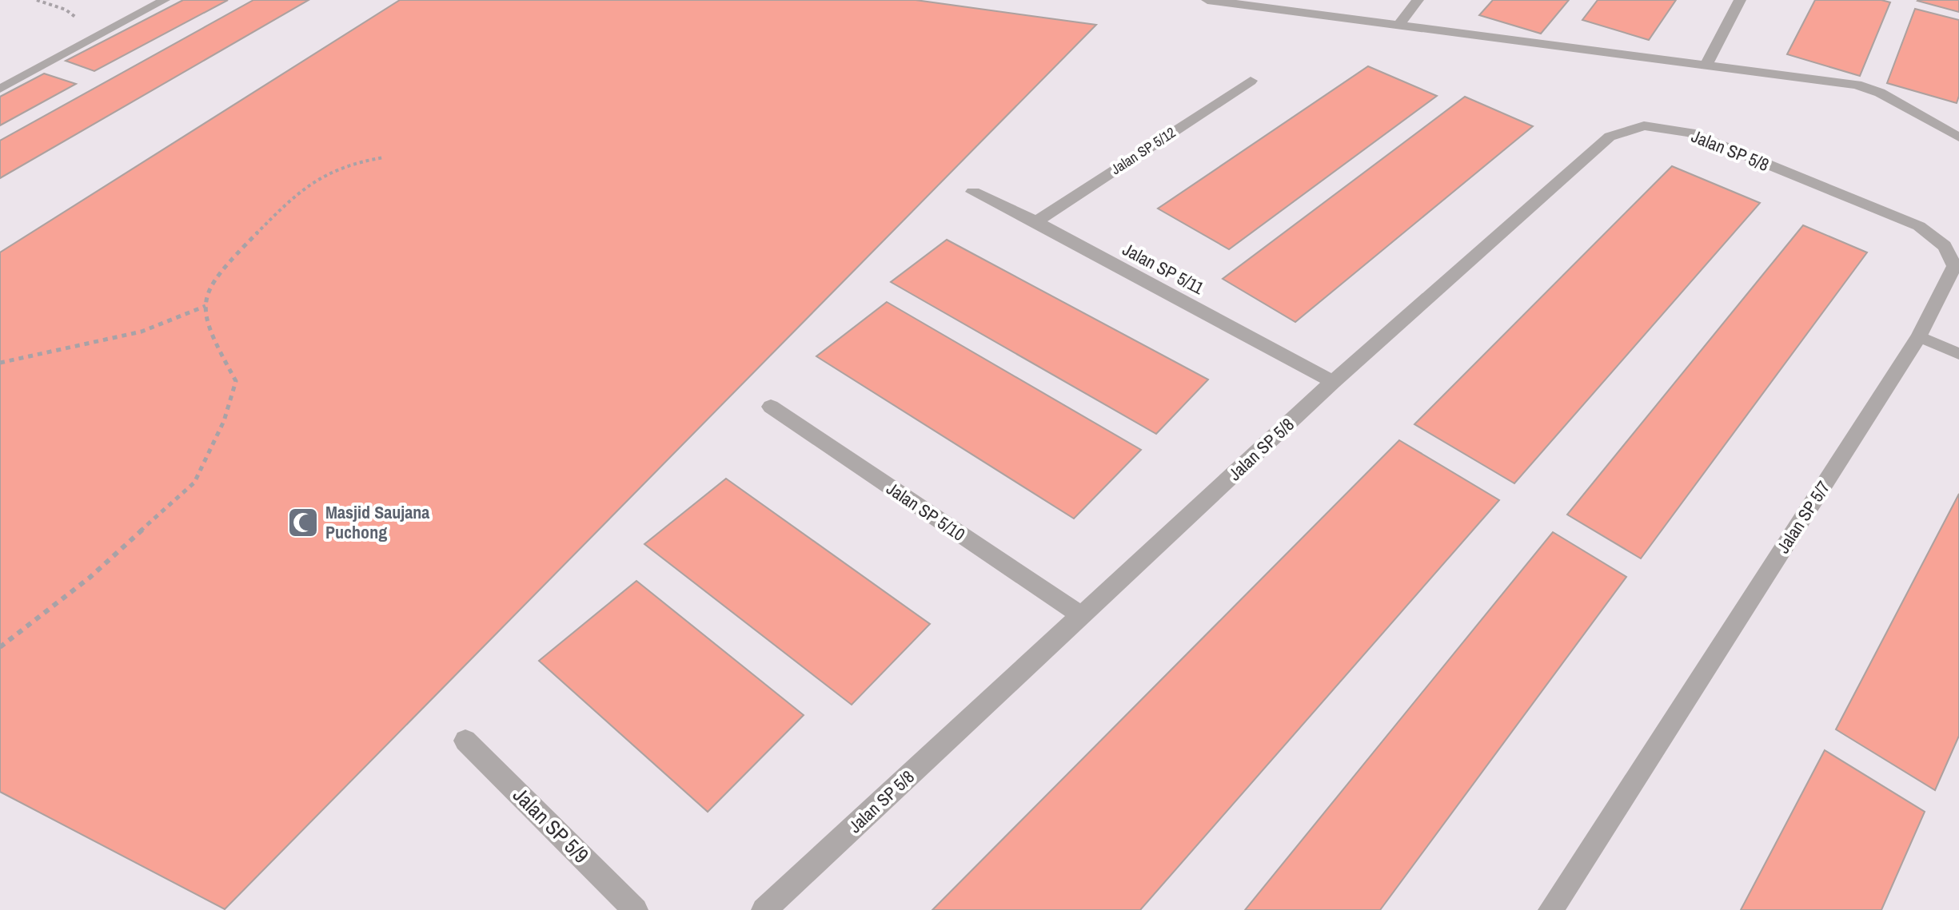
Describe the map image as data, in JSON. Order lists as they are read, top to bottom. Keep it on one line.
{"streets":{"street":["Jalan SP 5/8","Jalan SP 5/12","Jalan SP 5/11","Jalan SP 5/10","Jalan SP 5/7","Jalan SP 5/9"]},"crossings":[["Jalan SP 5/8","Jalan SP 5/11"],["Jalan SP 5/8","Jalan SP 5/10"],["Jalan SP 5/8","Jalan SP 5/7"],["Jalan SP 5/12","Jalan SP 5/11"]],"places":{"mosque":["Masjid Saujana Puchong"]}}
